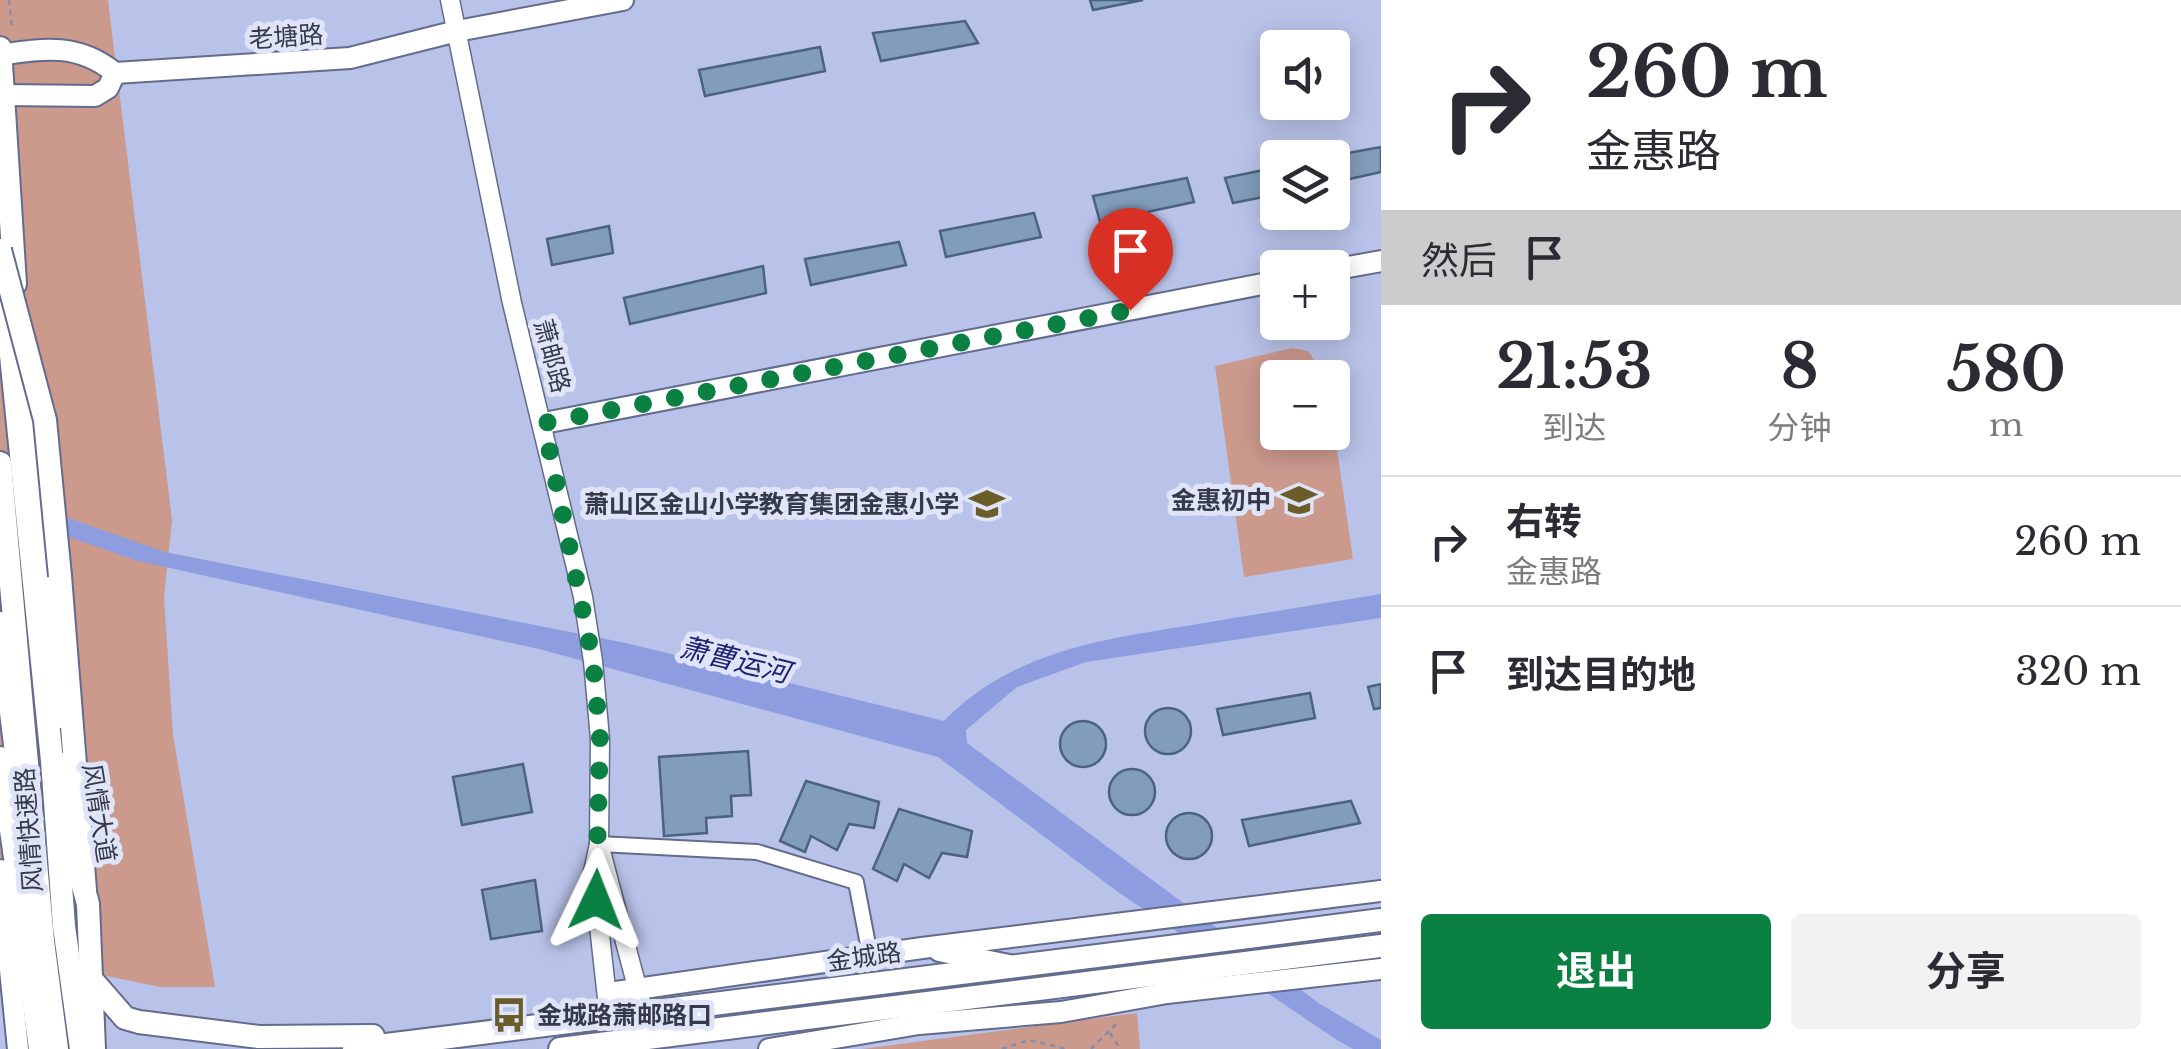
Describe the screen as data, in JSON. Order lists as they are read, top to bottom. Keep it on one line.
{"streets":{"main road":["老塘路","风情大道","风情快速路","金城路"],"street":["萧邮路"]},"crossings":[["老塘路","萧邮路"],["萧邮路","金城路"]],"water":["萧曹运河"],"places":{"school or university":["金惠初中","萧山区金山小学教育集团金惠小学"],"bus stop":["金城路萧邮路口"]},"page":{"turn":["260 m","金惠路"],"map_buttons":["+","−"],"then":"然后","eta":["21:53","到达","8","分钟","580","m"],"list":[{"name":"右转","note":"金惠路","value":"260 m"},{"name":"到达目的地","value":"320 m"}],"buttons":["退出","分享"]}}
